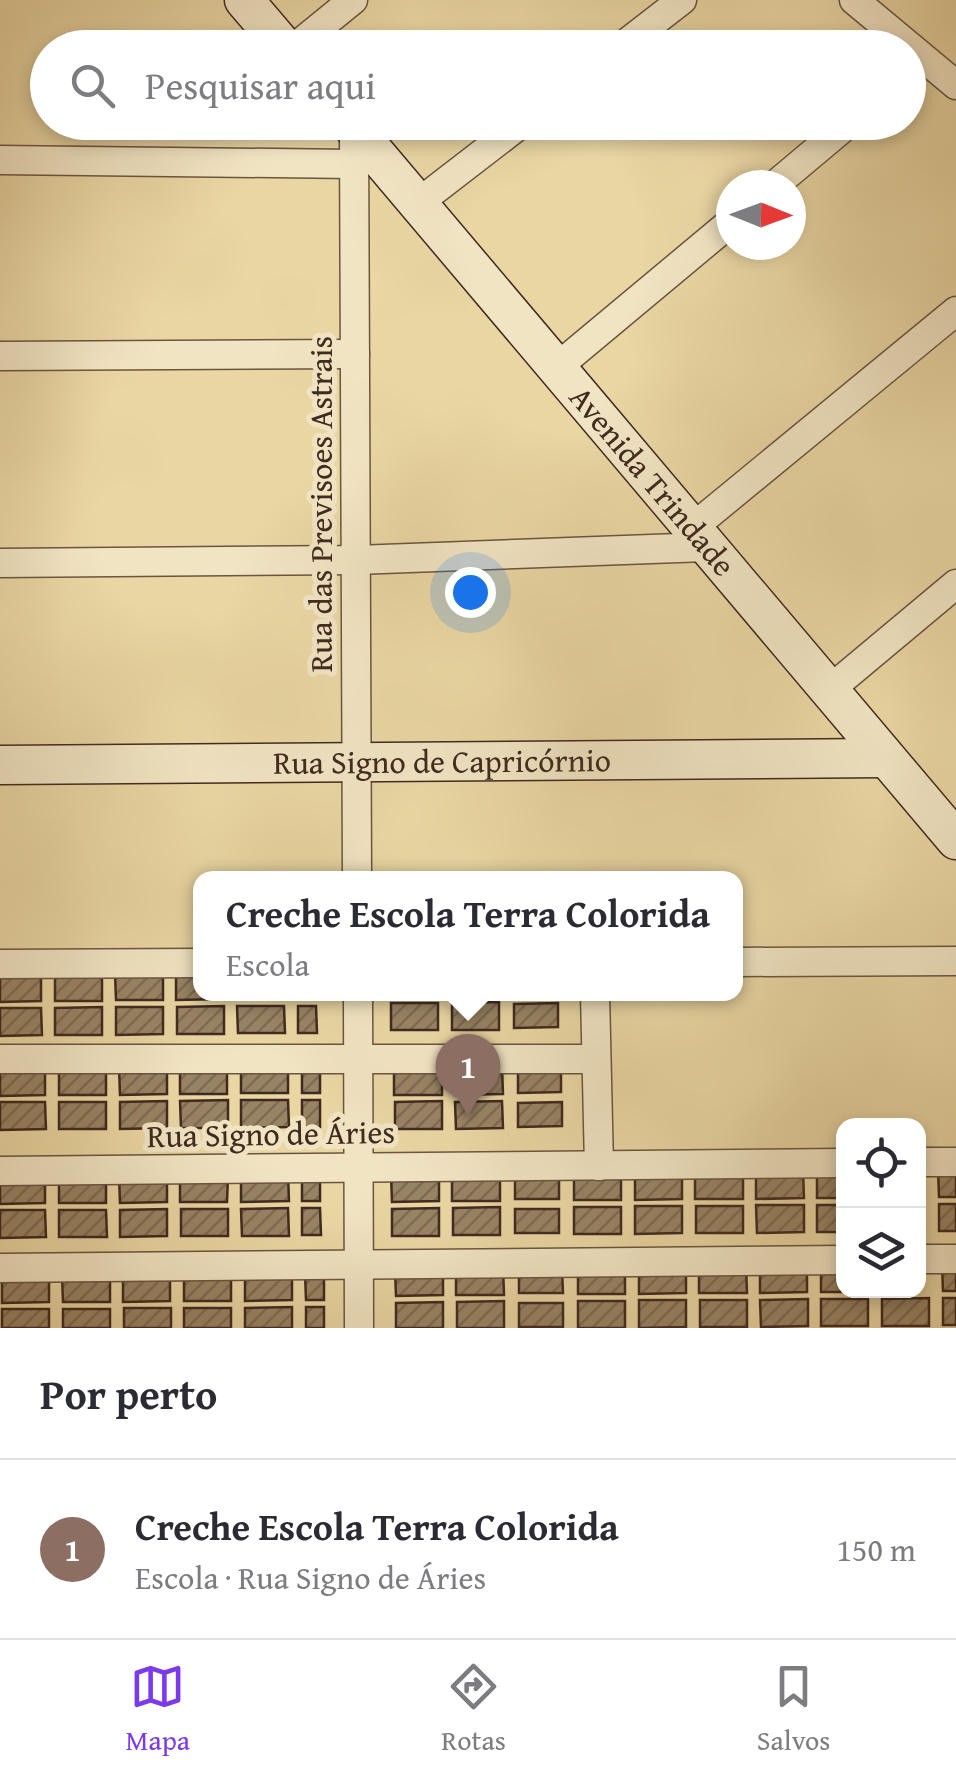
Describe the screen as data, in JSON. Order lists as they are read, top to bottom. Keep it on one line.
{"streets":{"main road":["Avenida Trindade","Rua Signo de Capricórnio"],"street":["Rua das Previsoes Astrais","Rua Signo de Áries"]},"crossings":[["Avenida Trindade","Rua Signo de Capricórnio"],["Rua das Previsoes Astrais","Rua Signo de Capricórnio"]],"north":"right","page":{"search":"Pesquisar aqui","popup":["Creche Escola Terra Colorida","Escola"],"pins":"1","heading":"Por perto","list":[{"mark":"1","name":"Creche Escola Terra Colorida","note":"Escola · Rua Signo de Áries","value":"150 m"}],"nav":["Mapa","Rotas","Salvos"]}}
